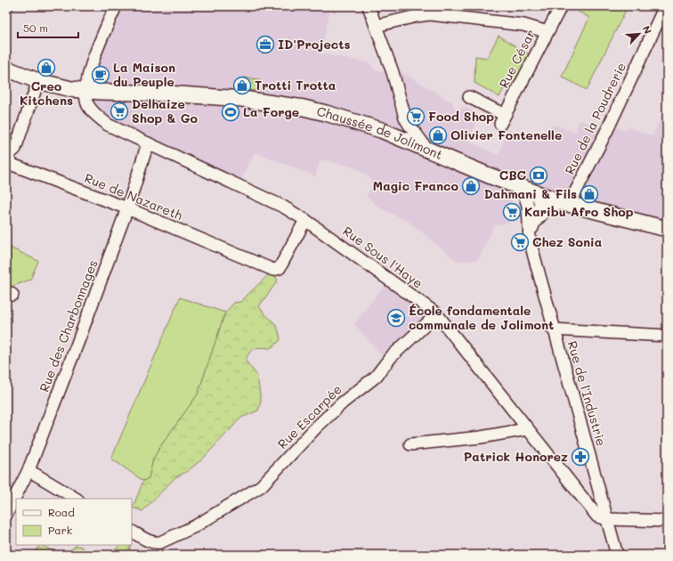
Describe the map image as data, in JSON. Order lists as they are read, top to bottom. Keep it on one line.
{"streets":{"main road":["Chaussée de Jolimont"],"street":["Rue César","Rue de la Poudrerie","Rue de Nazareth","Rue Sous l'Haye","Rue des Charbonnages","Rue de l'Industrie","Rue Escarpée"]},"crossings":[["Rue de la Poudrerie","Chaussée de Jolimont"],["Chaussée de Jolimont","Rue de Nazareth"],["Chaussée de Jolimont","Rue Sous l'Haye"],["Chaussée de Jolimont","Rue de l'Industrie"],["Rue de Nazareth","Rue Sous l'Haye"],["Rue de Nazareth","Rue des Charbonnages"],["Rue Sous l'Haye","Rue des Charbonnages"],["Rue Sous l'Haye","Rue de l'Industrie"],["Rue Sous l'Haye","Rue Escarpée"]],"places":{"office":["ID'Projects"],"shop":["Creo Kitchens","Trotti Trotta","Olivier Fontenelle","Magic Franco","Dahmani & Fils"],"cafe":["La Maison du Peuple"],"supermarket":["Delhaize Shop & Go","Food Shop","Karibu Afro Shop","Chez Sonia"],"sports":["La Forge"],"bank":["CBC"],"school or university":["École fondamentale communale de Jolimont"],"pharmacy":["Patrick Honorez"]},"legend":["Road","Park"],"scale_bar":"50 m","north":"top right"}
